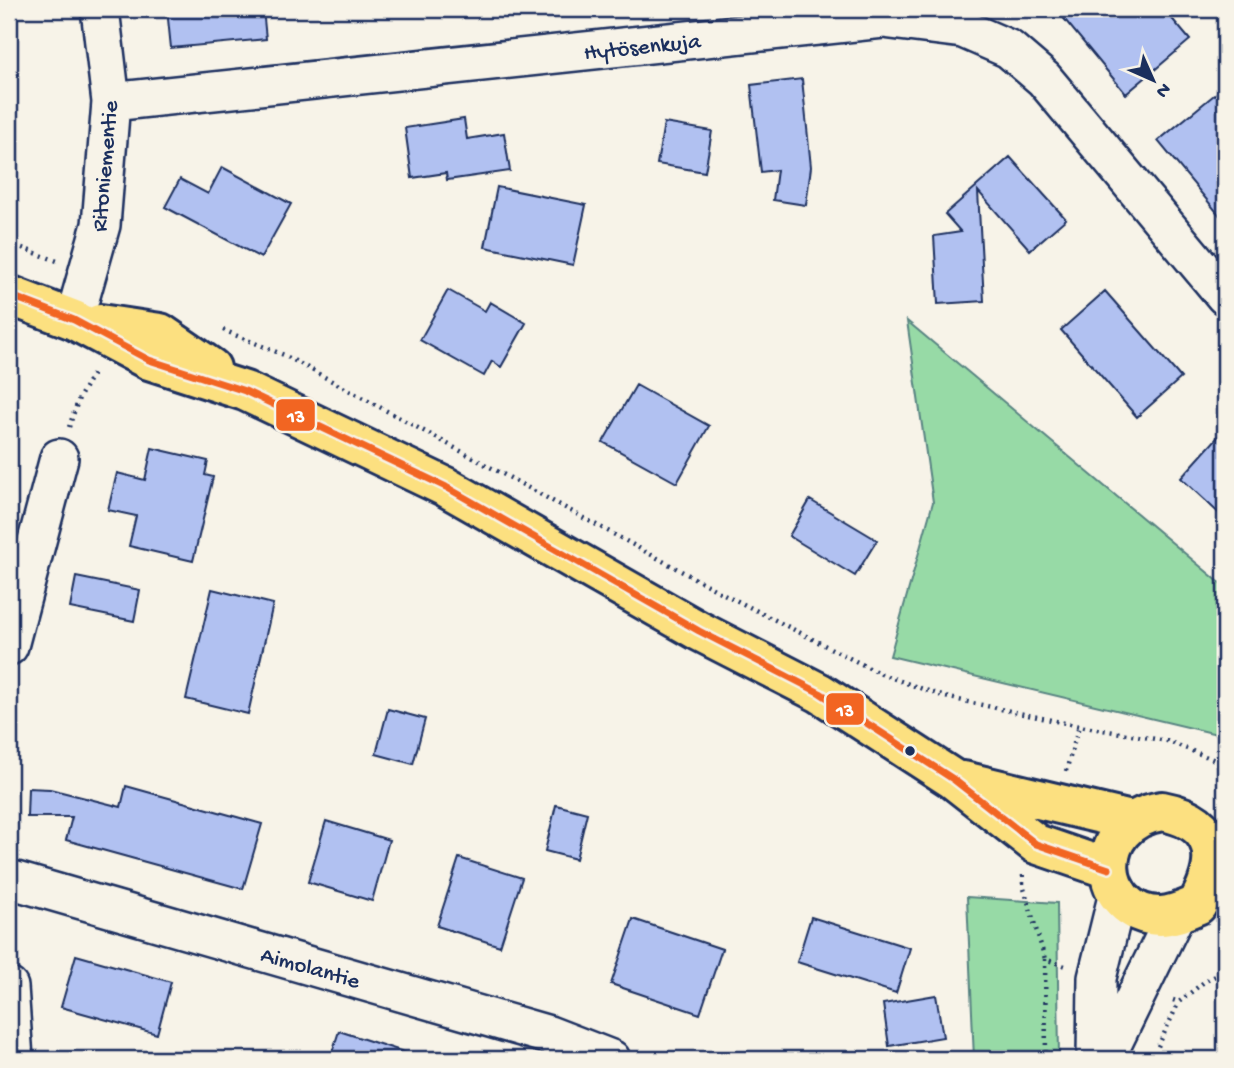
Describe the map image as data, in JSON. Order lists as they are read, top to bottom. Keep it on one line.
{"streets":{"street":["Hytösenkuja","Ritoniementie","Aimolantie"]},"crossings":[["Hytösenkuja","Ritoniementie"]],"lines":["transit line 13"],"north":"bottom right"}
